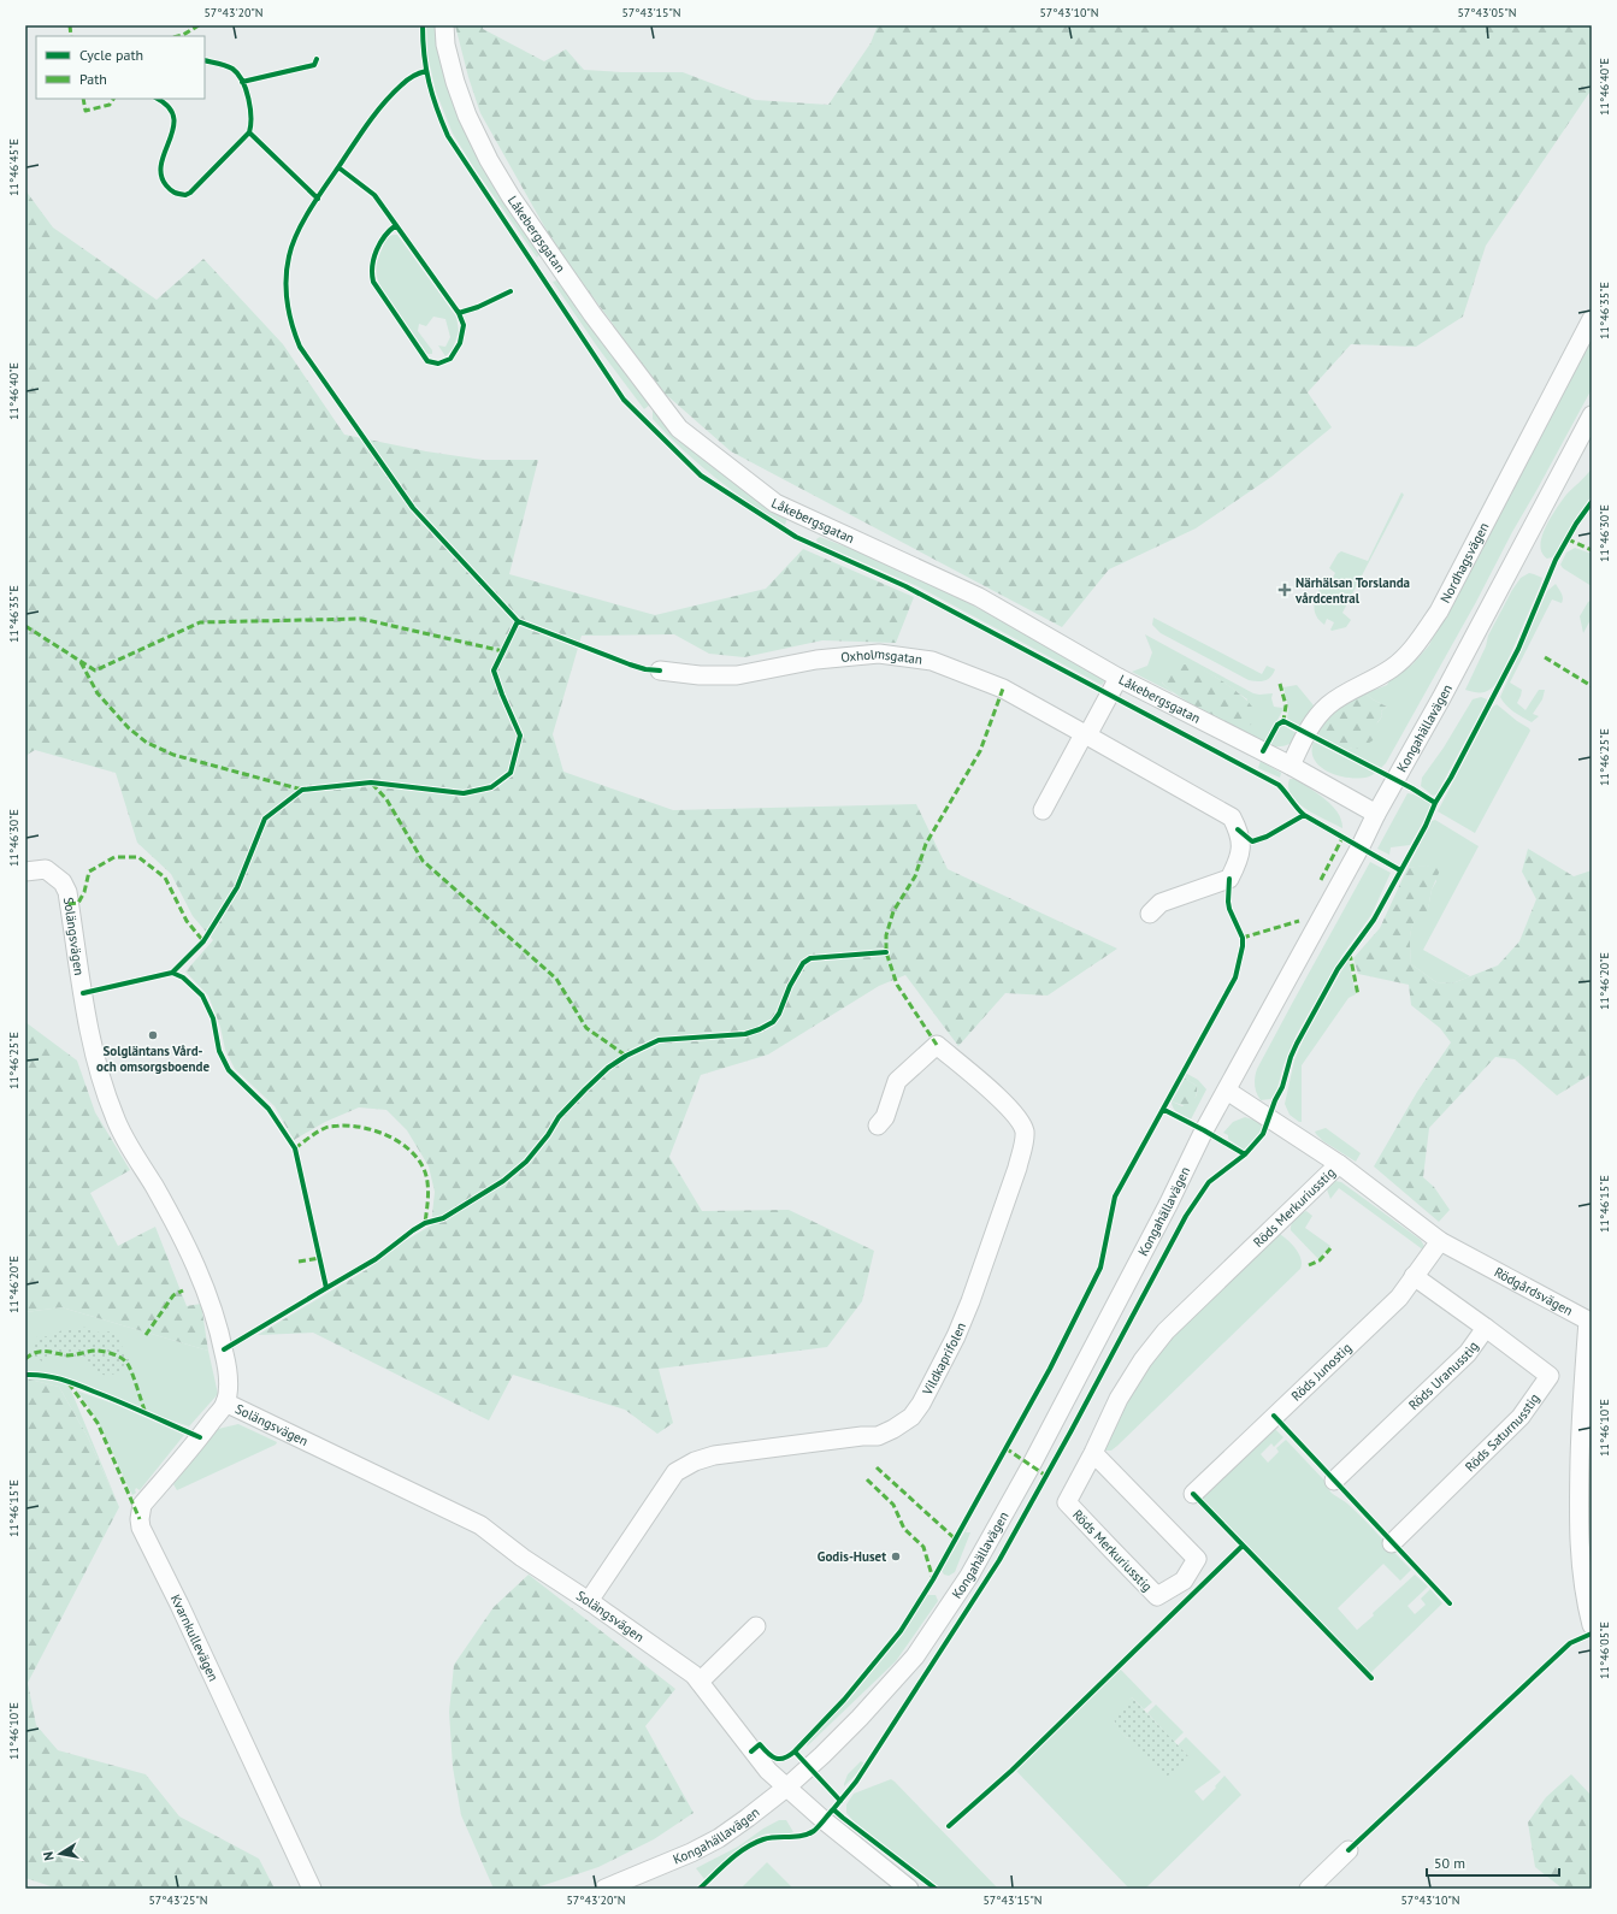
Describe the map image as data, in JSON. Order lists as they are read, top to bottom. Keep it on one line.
{"streets":{"street":["Låkebergsgatan","Nordhagsvägen","Oxholmsgatan","Kongahällavägen","Solängsvägen","Röds Merkuriusstig","Rödgårdsvägen","Vildkaprifolen","Röds Junostig","Röds Uranusstig","Röds Saturnusstig","Kvarnkullevägen"]},"crossings":[["Låkebergsgatan","Nordhagsvägen"],["Låkebergsgatan","Kongahällavägen"],["Kongahällavägen","Solängsvägen"],["Kongahällavägen","Rödgårdsvägen"],["Solängsvägen","Vildkaprifolen"],["Solängsvägen","Kvarnkullevägen"],["Röds Merkuriusstig","Rödgårdsvägen"],["Rödgårdsvägen","Röds Junostig"],["Röds Junostig","Röds Uranusstig"],["Röds Uranusstig","Röds Saturnusstig"]],"places":{"health":["Närhälsan Torslanda vårdcentral"],"other":["Solgläntans Vård- och omsorgsboende","Godis-Huset"]},"legend":["Cycle path","Path"],"scale_bar":"50 m","north":"left","coordinates":["57°43'20\"N","57°43'15\"N","57°43'10\"N","57°43'05\"N","11°46'40\"E","11°46'45\"E","11°46'35\"E","11°46'30\"E","11°46'25\"E","11°46'20\"E","11°46'15\"E","11°46'10\"E","11°46'05\"E","57°43'25\"N"]}
